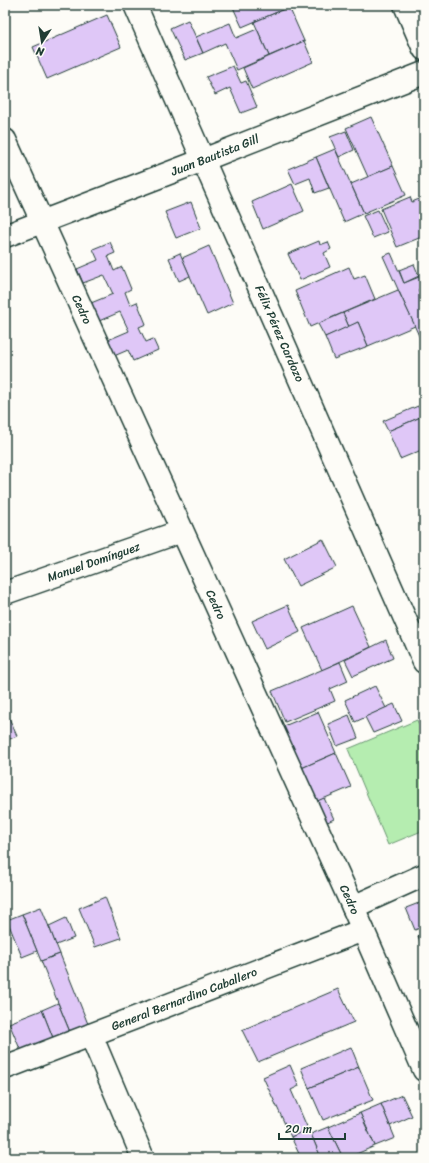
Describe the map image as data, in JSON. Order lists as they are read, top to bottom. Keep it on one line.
{"streets":{"street":["Juan Bautista Gill","Cedro","Félix Pérez Cardozo","Manuel Domínguez","General Bernardino Caballero"]},"crossings":[["Juan Bautista Gill","Cedro"],["Juan Bautista Gill","Félix Pérez Cardozo"],["Cedro","Manuel Domínguez"],["Cedro","General Bernardino Caballero"]],"scale_bar":"20 m","north":"bottom"}
